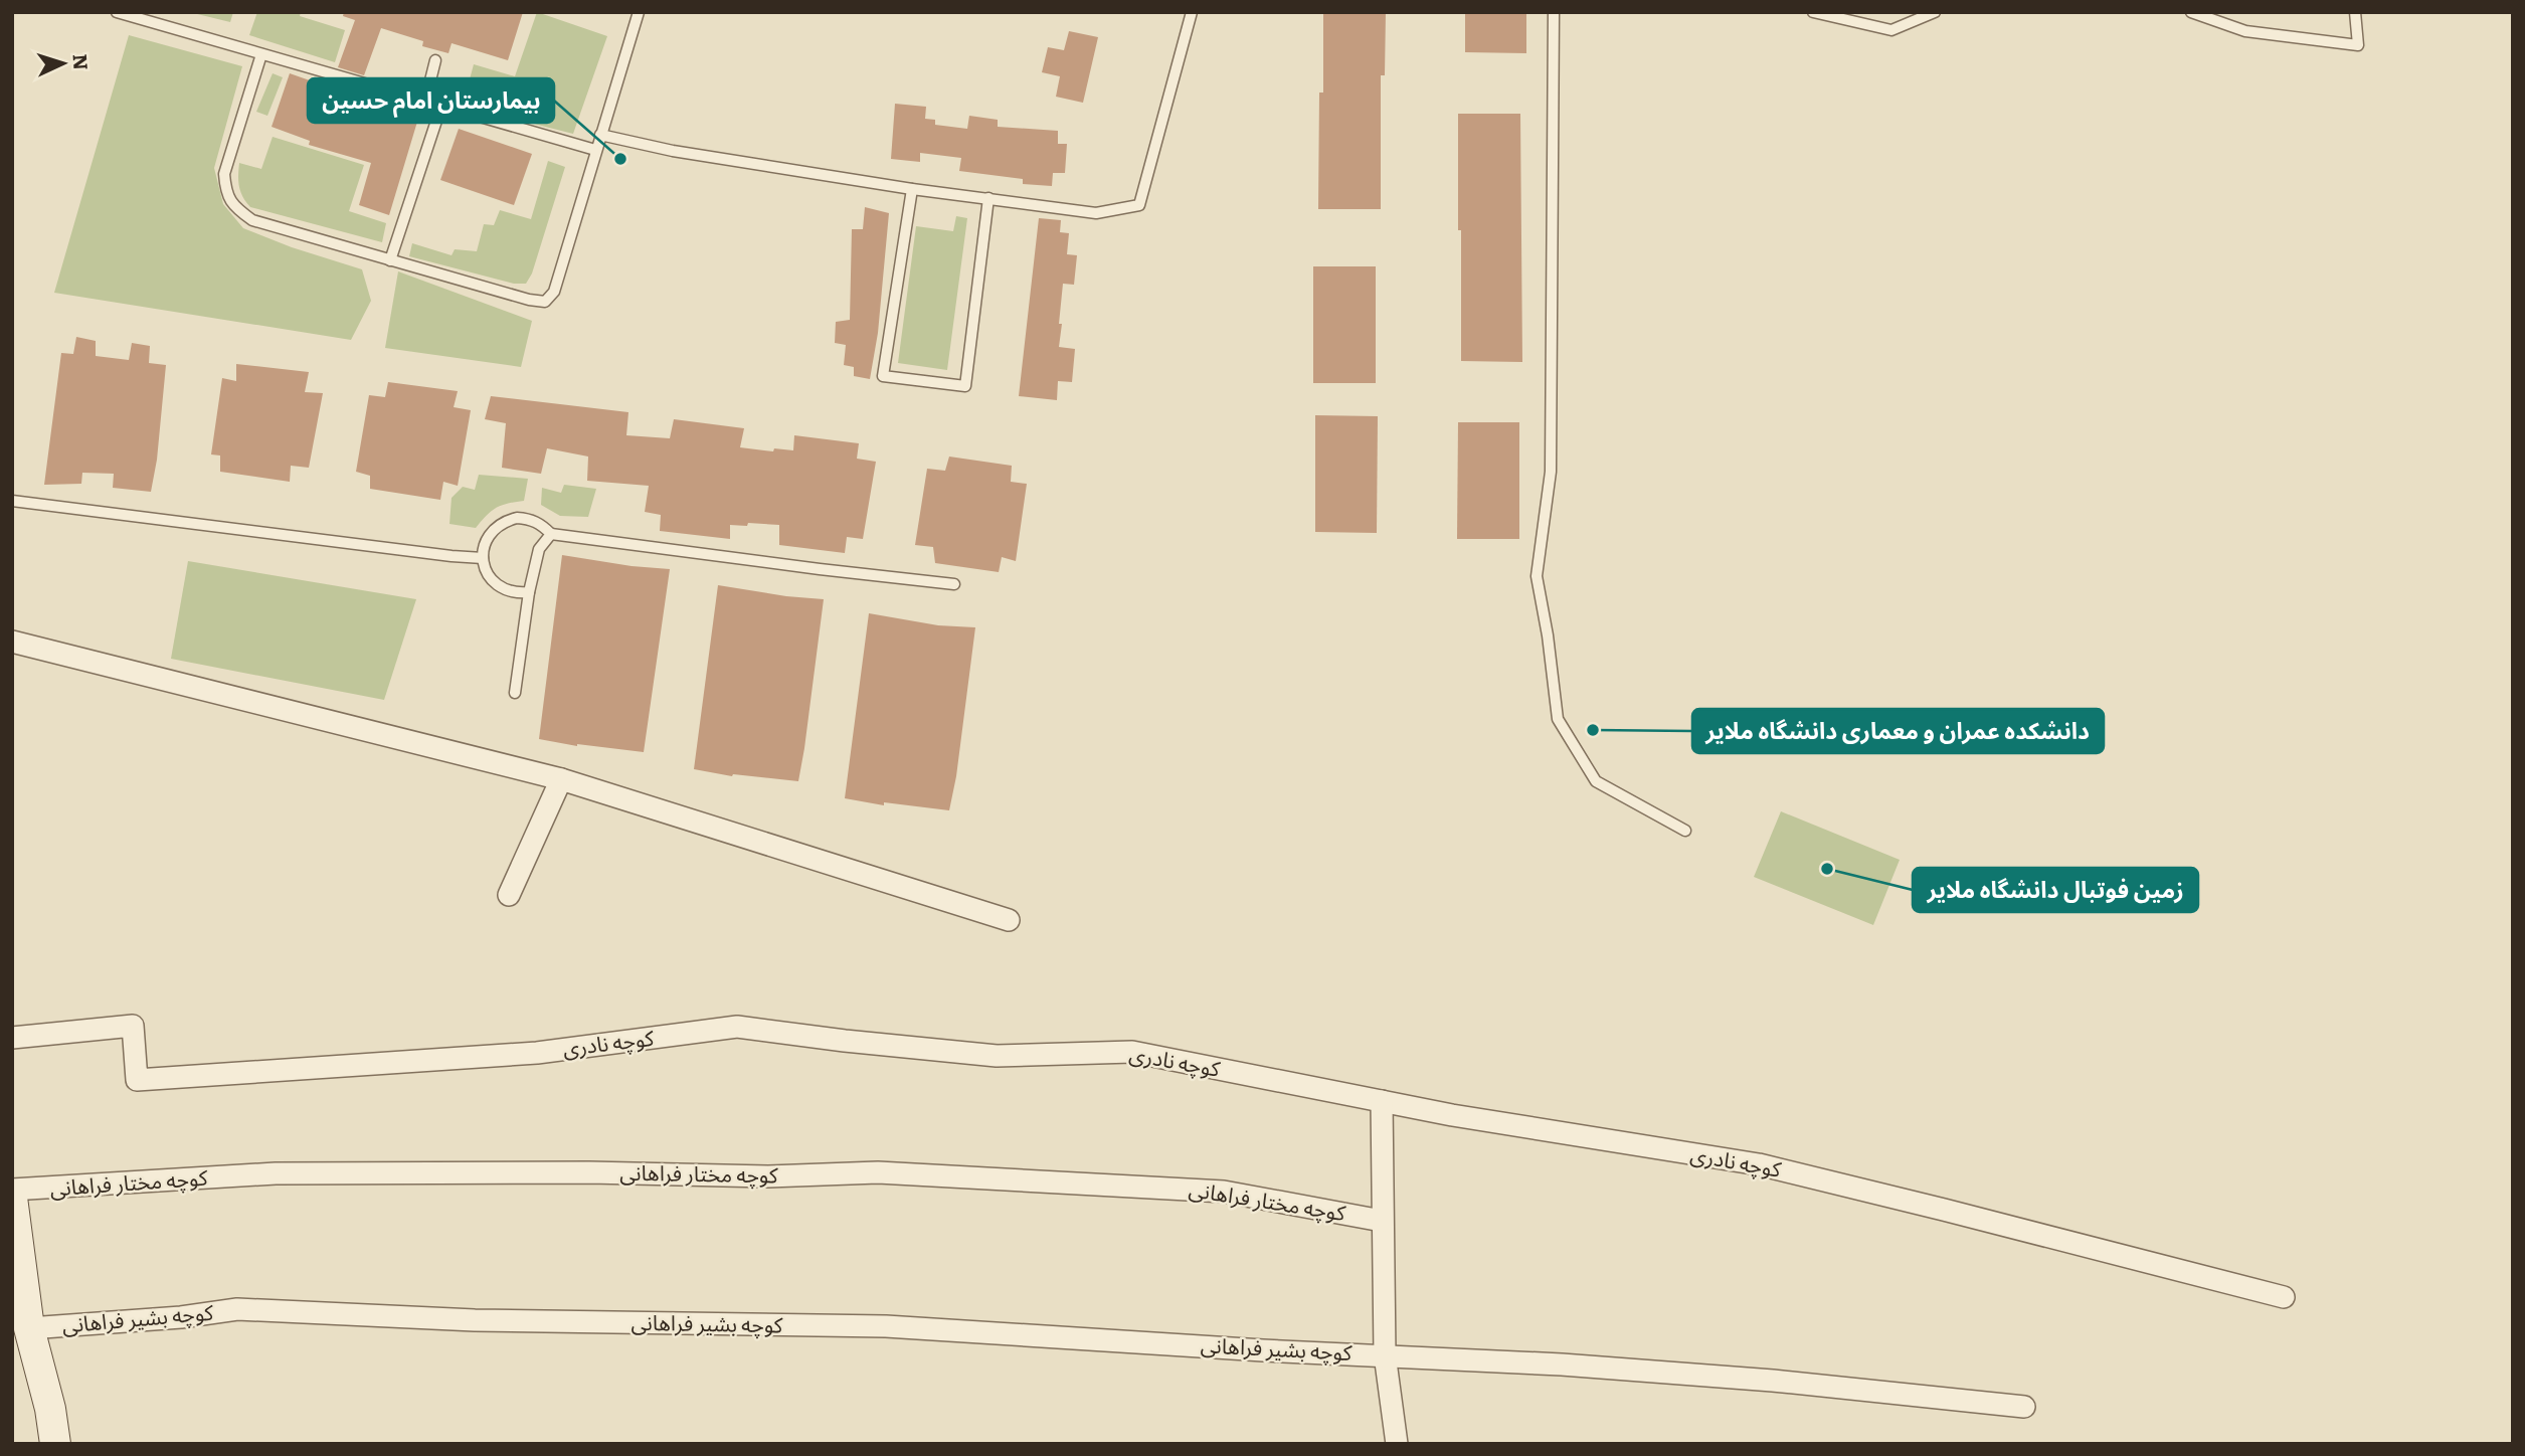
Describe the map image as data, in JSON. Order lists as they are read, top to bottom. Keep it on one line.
{"streets":{"street":["کوچه نادری","کوچه مختار فراهانی","کوچه بشیر فراهانی"]},"places":["بیمارستان امام حسین","دانشکده عمران و معماری دانشگاه ملایر","زمین فوتبال دانشگاه ملایر"],"north":"right"}
